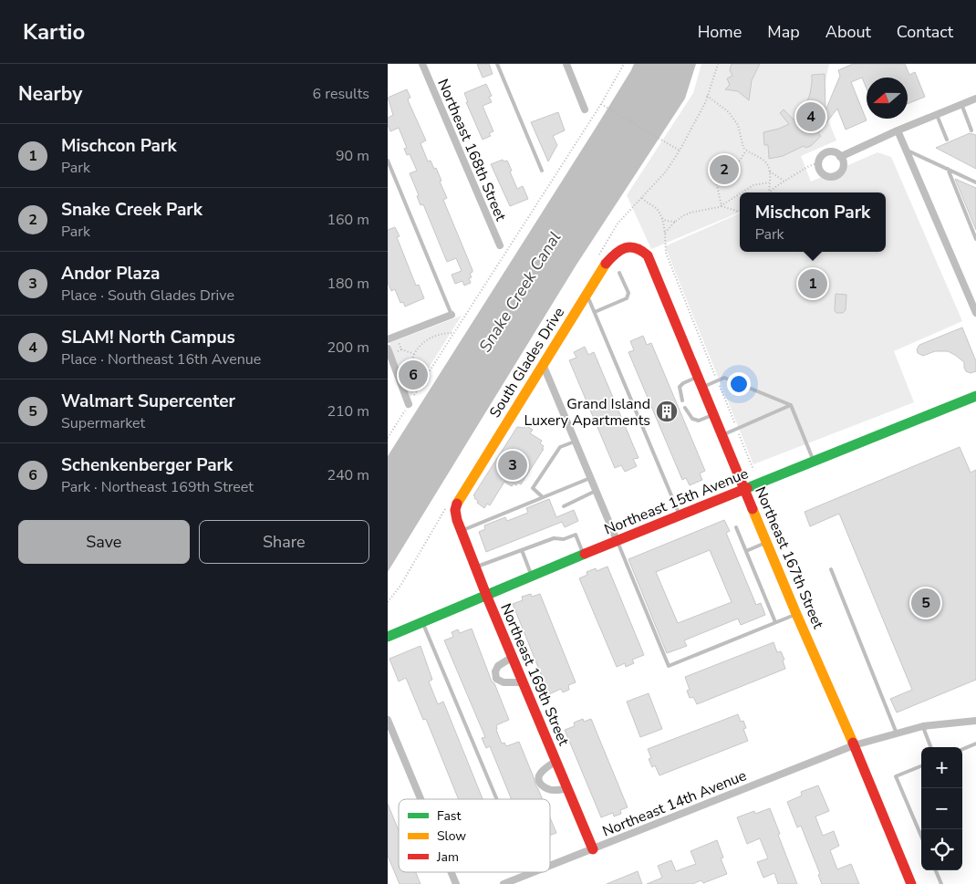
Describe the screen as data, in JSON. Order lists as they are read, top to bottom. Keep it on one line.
{"streets":{"street":["Northeast 168th Street","South Glades Drive","Northeast 15th Avenue","Northeast 167th Street","Northeast 169th Street","Northeast 14th Avenue"]},"crossings":[["South Glades Drive","Northeast 167th Street"],["South Glades Drive","Northeast 169th Street"],["Northeast 15th Avenue","Northeast 167th Street"],["Northeast 15th Avenue","Northeast 169th Street"],["Northeast 167th Street","Northeast 14th Avenue"],["Northeast 169th Street","Northeast 14th Avenue"]],"water":["Snake Creek Canal"],"places":{"building":["Grand Island Luxery Apartments"]},"legend":["Fast","Slow","Jam"],"north":"left","page":{"header":"Kartio","nav":["Home","Map","About","Contact"],"heading":["Nearby","6 results"],"pins":["4","2","1","6","3","5"],"list":[{"mark":"1","name":"Mischcon Park","note":"Park","value":"90 m"},{"mark":"2","name":"Snake Creek Park","note":"Park","value":"160 m"},{"mark":"3","name":"Andor Plaza","note":"Place · South Glades Drive","value":"180 m"},{"mark":"4","name":"SLAM! North Campus","note":"Place · Northeast 16th Avenue","value":"200 m"},{"mark":"5","name":"Walmart Supercenter","note":"Supermarket","value":"210 m"},{"mark":"6","name":"Schenkenberger Park","note":"Park · Northeast 169th Street","value":"240 m"}],"popup":["Mischcon Park","Park"],"buttons":["Save","Share"],"map_buttons":["+","−"]}}
